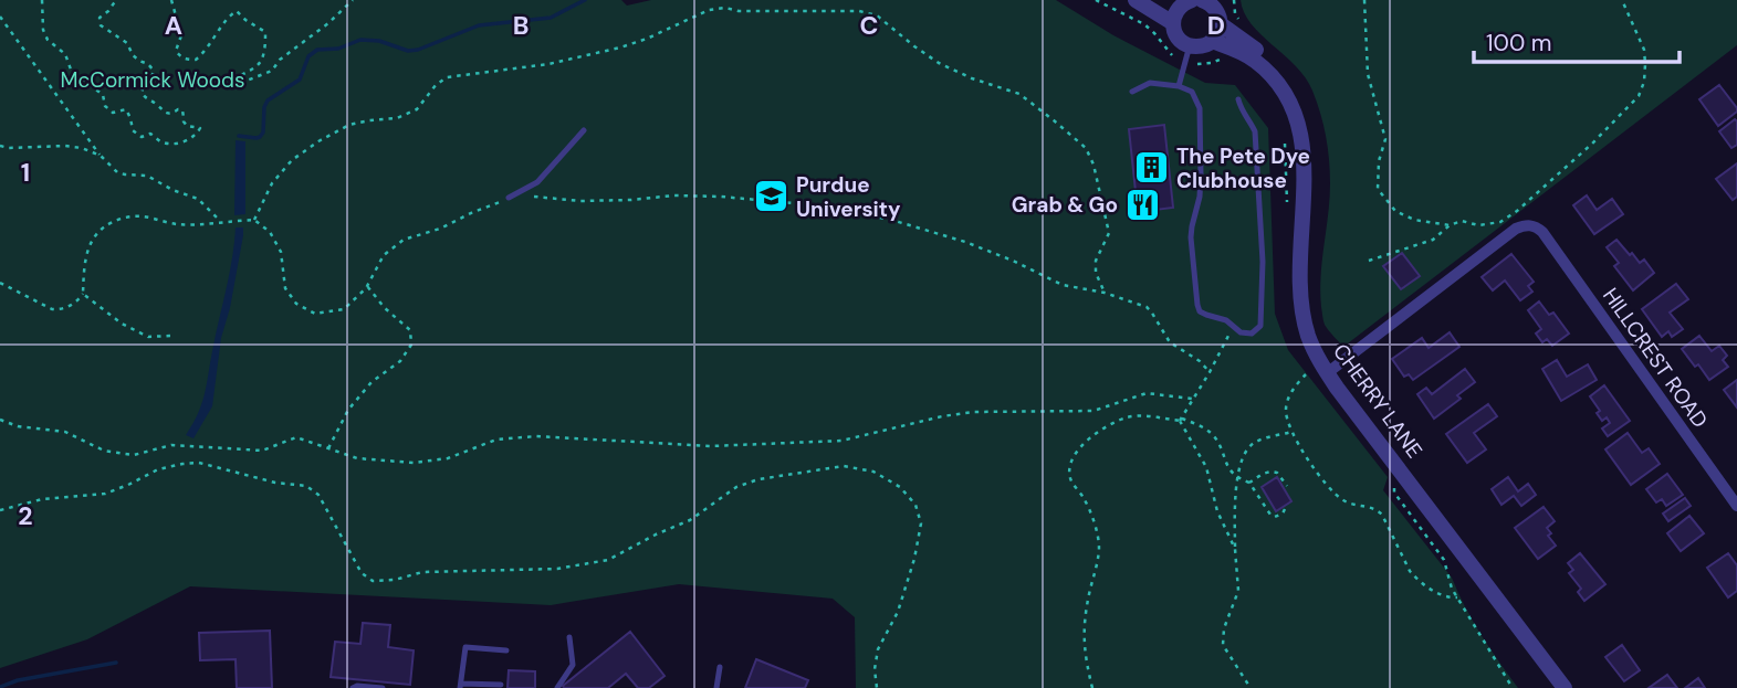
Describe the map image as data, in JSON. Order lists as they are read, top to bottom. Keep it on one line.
{"streets":{"street":["HILLCREST ROAD","CHERRY LANE"]},"crossings":[["HILLCREST ROAD","CHERRY LANE"]],"parks":["McCormick Woods"],"places":{"building":["The Pete Dye Clubhouse"],"school or university":["Purdue University"],"restaurant":["Grab & Go"]},"scale_bar":"100 m","grid":{"columns":["A","B","C","D"],"rows":["1","2"]}}
